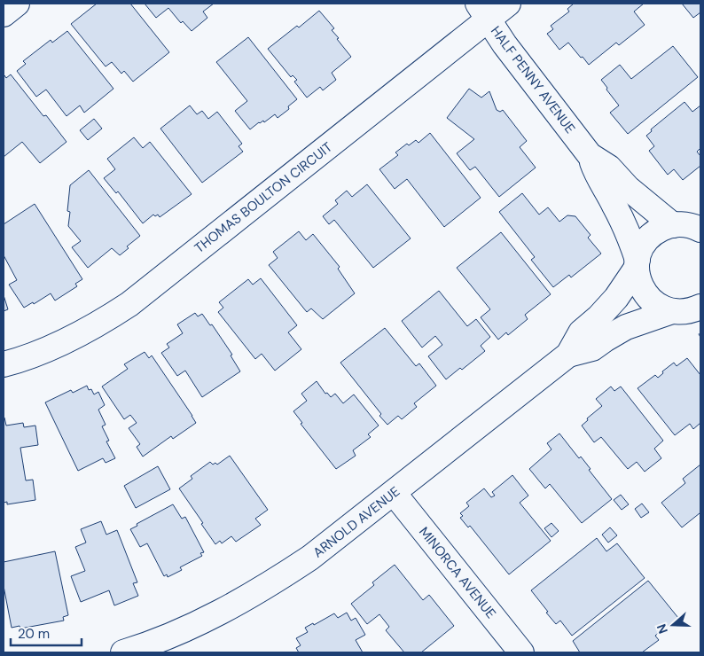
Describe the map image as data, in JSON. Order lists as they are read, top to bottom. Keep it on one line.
{"streets":{"street":["HALF PENNY AVENUE","THOMAS BOULTON CIRCUIT","ARNOLD AVENUE","MINORCA AVENUE"]},"crossings":[["HALF PENNY AVENUE","THOMAS BOULTON CIRCUIT"],["HALF PENNY AVENUE","ARNOLD AVENUE"],["ARNOLD AVENUE","MINORCA AVENUE"]],"scale_bar":"20 m","north":"left"}
